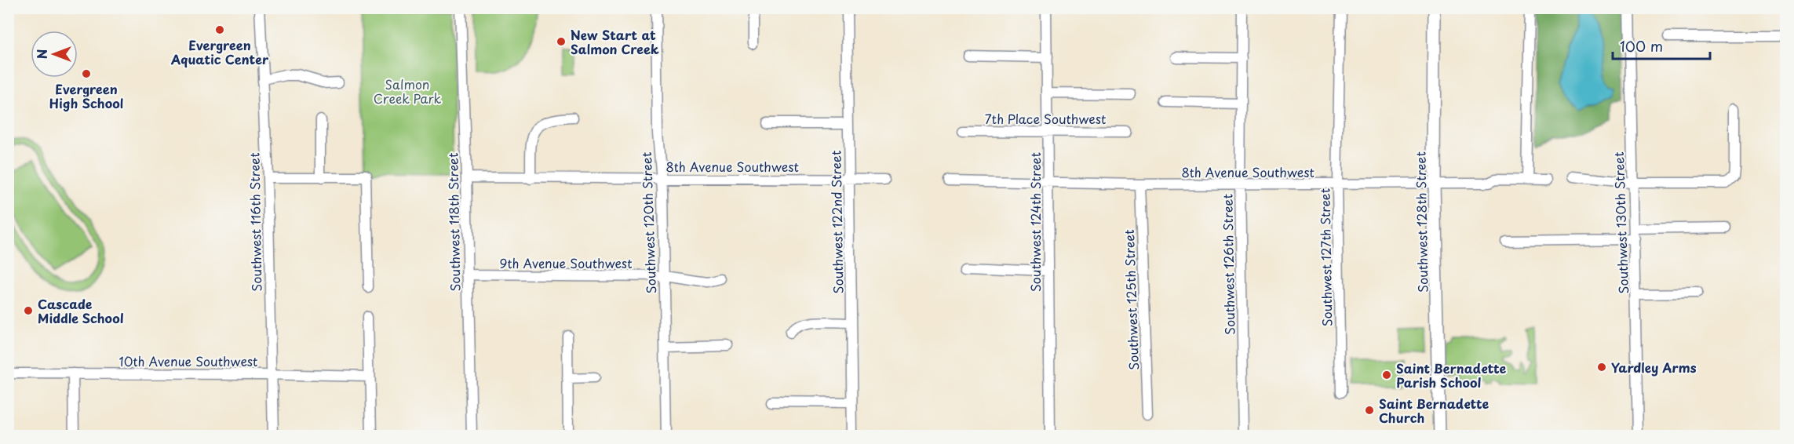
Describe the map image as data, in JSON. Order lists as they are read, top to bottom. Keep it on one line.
{"streets":{"main road":["Southwest 128th Street"],"street":["7th Place Southwest","8th Avenue Southwest","Southwest 116th Street","Southwest 118th Street","Southwest 122nd Street","Southwest 124th Street","Southwest 120th Street","Southwest 130th Street","Southwest 127th Street","9th Avenue Southwest","Southwest 126th Street","Southwest 125th Street","10th Avenue Southwest"]},"crossings":[["7th Place Southwest","Southwest 124th Street"],["8th Avenue Southwest","Southwest 118th Street"],["8th Avenue Southwest","Southwest 122nd Street"],["8th Avenue Southwest","Southwest 124th Street"],["8th Avenue Southwest","Southwest 128th Street"],["8th Avenue Southwest","Southwest 120th Street"],["8th Avenue Southwest","Southwest 127th Street"],["8th Avenue Southwest","Southwest 126th Street"],["8th Avenue Southwest","Southwest 125th Street"],["Southwest 116th Street","10th Avenue Southwest"],["Southwest 118th Street","9th Avenue Southwest"],["Southwest 120th Street","9th Avenue Southwest"]],"parks":["Salmon Creek Park"],"places":["Evergreen Aquatic Center","New Start at Salmon Creek","Evergreen High School","Cascade Middle School","Yardley Arms","Saint Bernadette Parish School","Saint Bernadette Church"],"scale_bar":"100 m","north":"left"}
